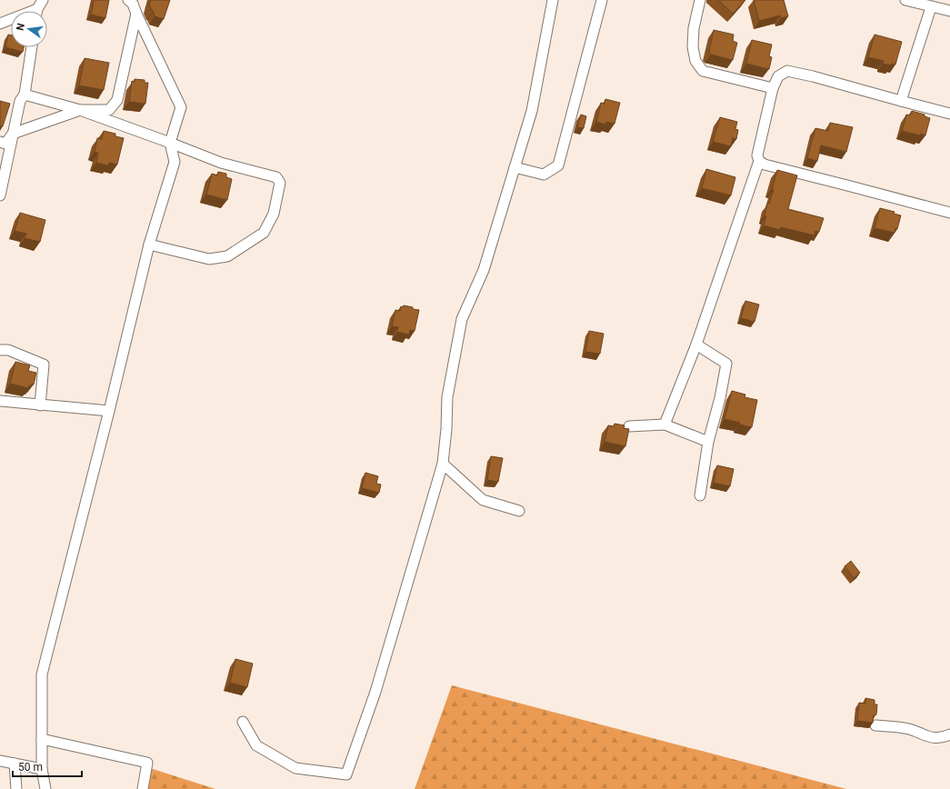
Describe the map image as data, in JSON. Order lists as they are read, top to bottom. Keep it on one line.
{"scale_bar":"50 m","north":"left"}
